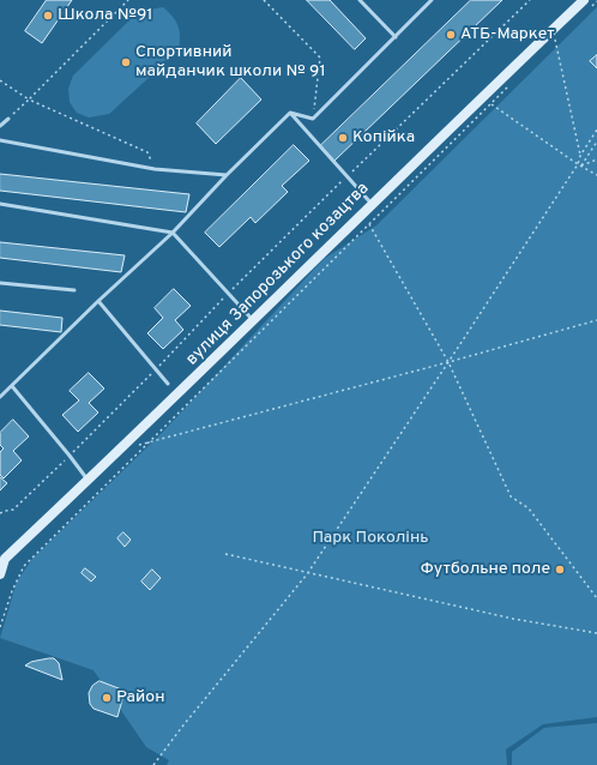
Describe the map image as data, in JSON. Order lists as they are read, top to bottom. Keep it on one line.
{"streets":{"street":["вулиця Запорозького козацтва"]},"parks":["Парк Поколінь"],"places":["Школа №91","АТБ-Маркет","Спортивний майданчик школи № 91","Копійка","Футбольне поле","Район"]}
